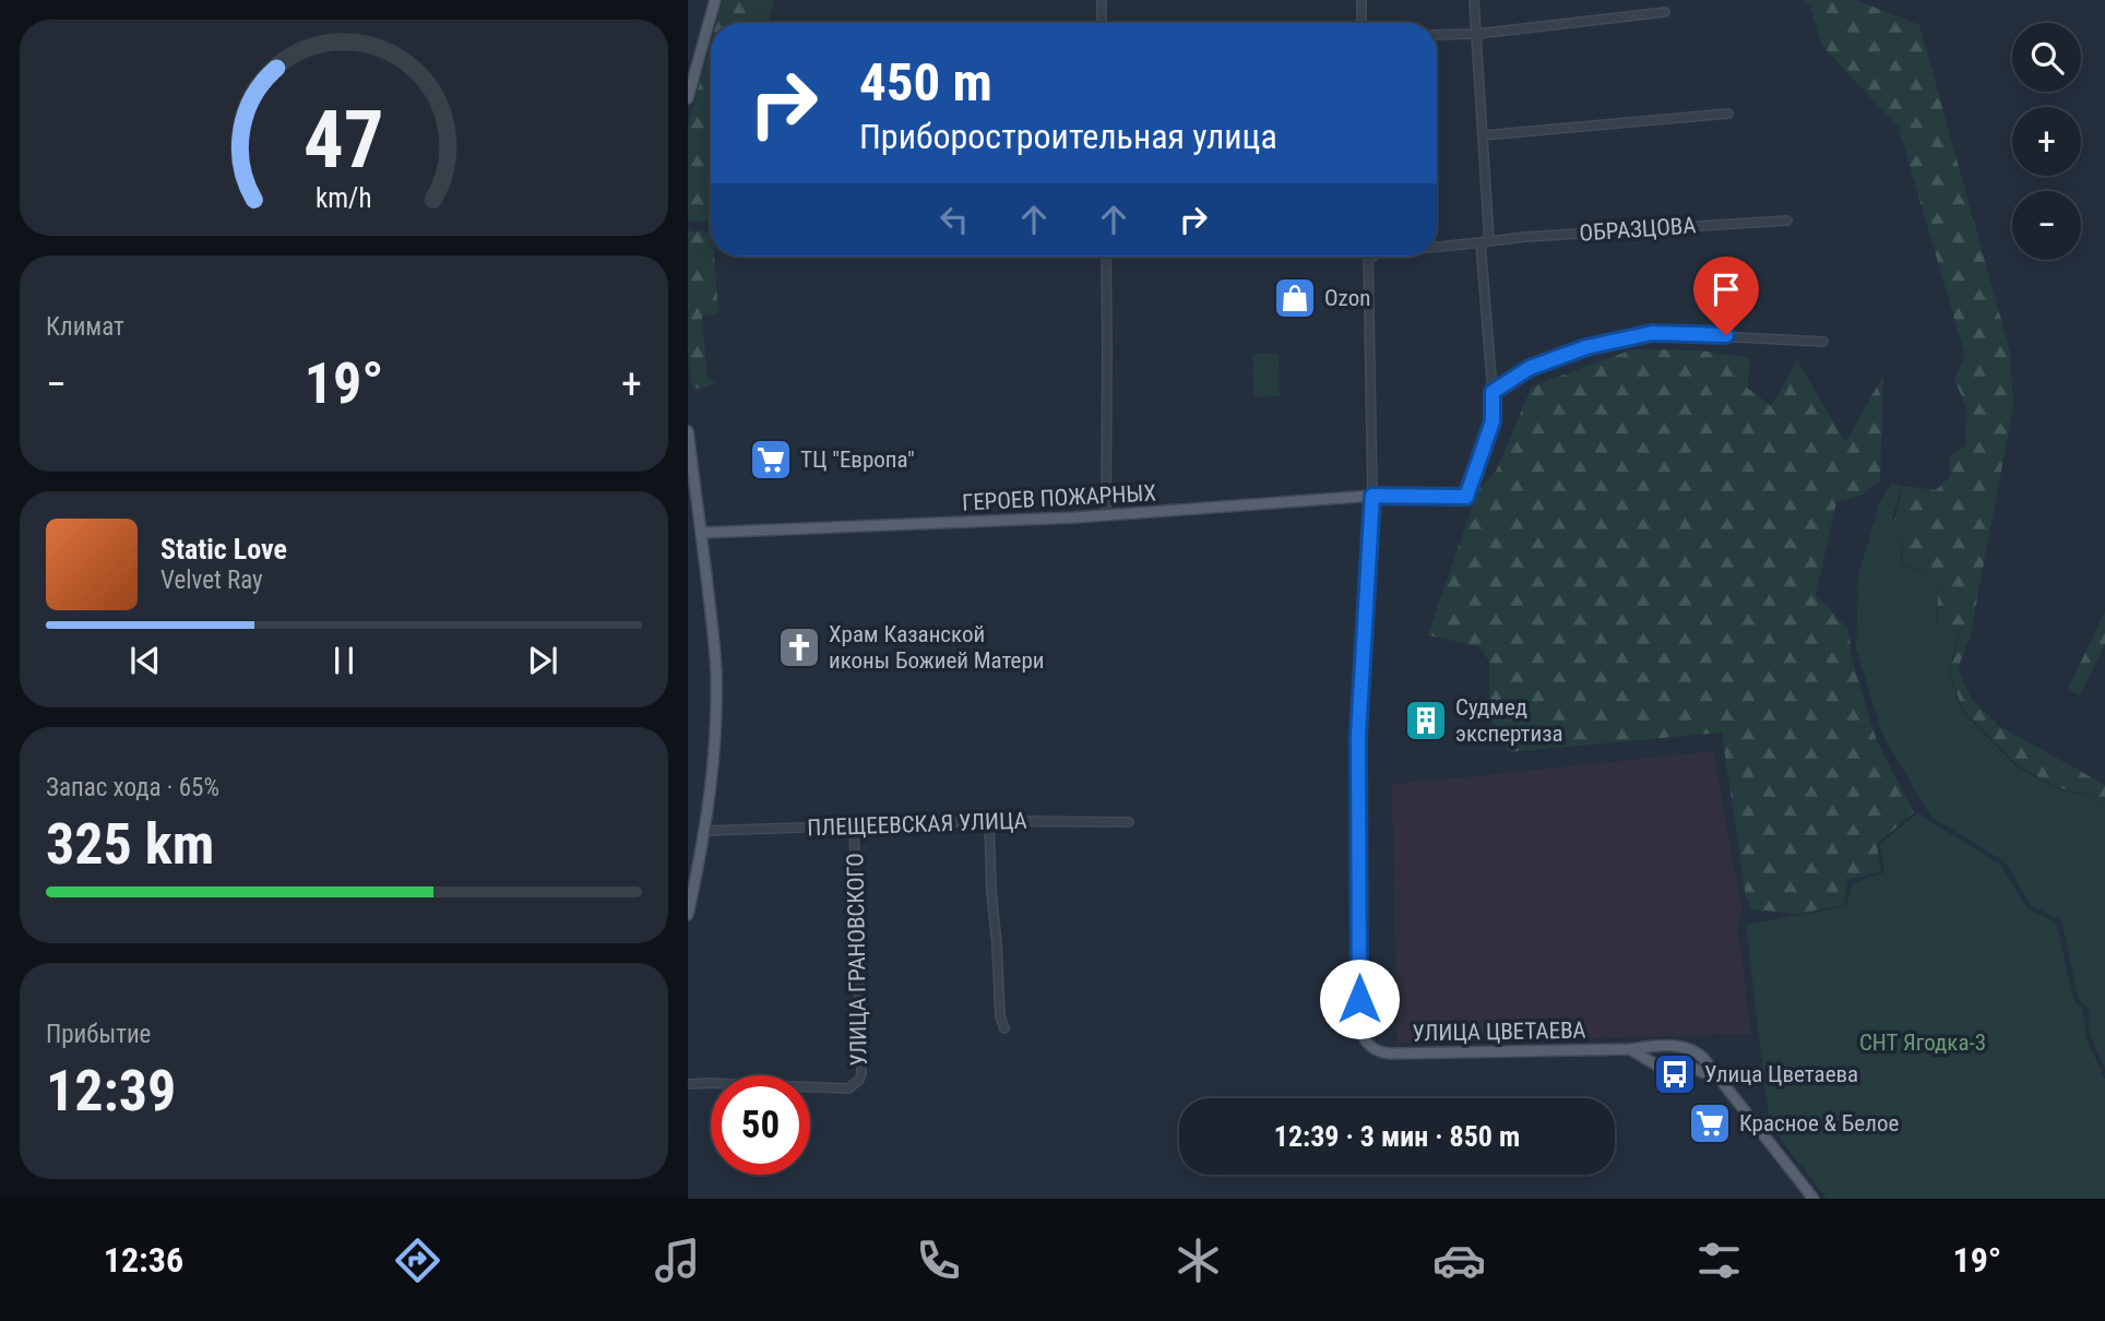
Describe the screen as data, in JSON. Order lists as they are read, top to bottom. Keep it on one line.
{"streets":{"main road":["ГЕРОЕВ ПОЖАРНЫХ","УЛИЦА ЦВЕТАЕВА"],"street":["ОБРАЗЦОВА","ПЛЕЩЕЕВСКАЯ УЛИЦА","УЛИЦА ГРАНОВСКОГО"]},"crossings":[["ГЕРОЕВ ПОЖАРНЫХ","УЛИЦА ЦВЕТАЕВА"],["ПЛЕЩЕЕВСКАЯ УЛИЦА","УЛИЦА ГРАНОВСКОГО"]],"parks":["СНТ Ягодка-3"],"places":{"shop":["Ozon"],"supermarket":["ТЦ \"Европа\"","Красное & Белое"],"church":["Храм Казанской иконы Божией Матери"],"building":["Судмед экспертиза"],"bus stop":["Улица Цветаева"]},"page":{"map_buttons":["+","−"],"turn":["450 m","Приборостроительная улица"],"tile":["Климат",["Запас хода · 65%","325 km"],["Прибытие","12:39"]],"heat":["−","19°","+"],"song":["Static Love","Velvet Ray"],"limit":"50","trip":"12:39 · 3 мин · 850 m","tabs":["12:36","19°"],"gauge":["47","km/h"]}}
